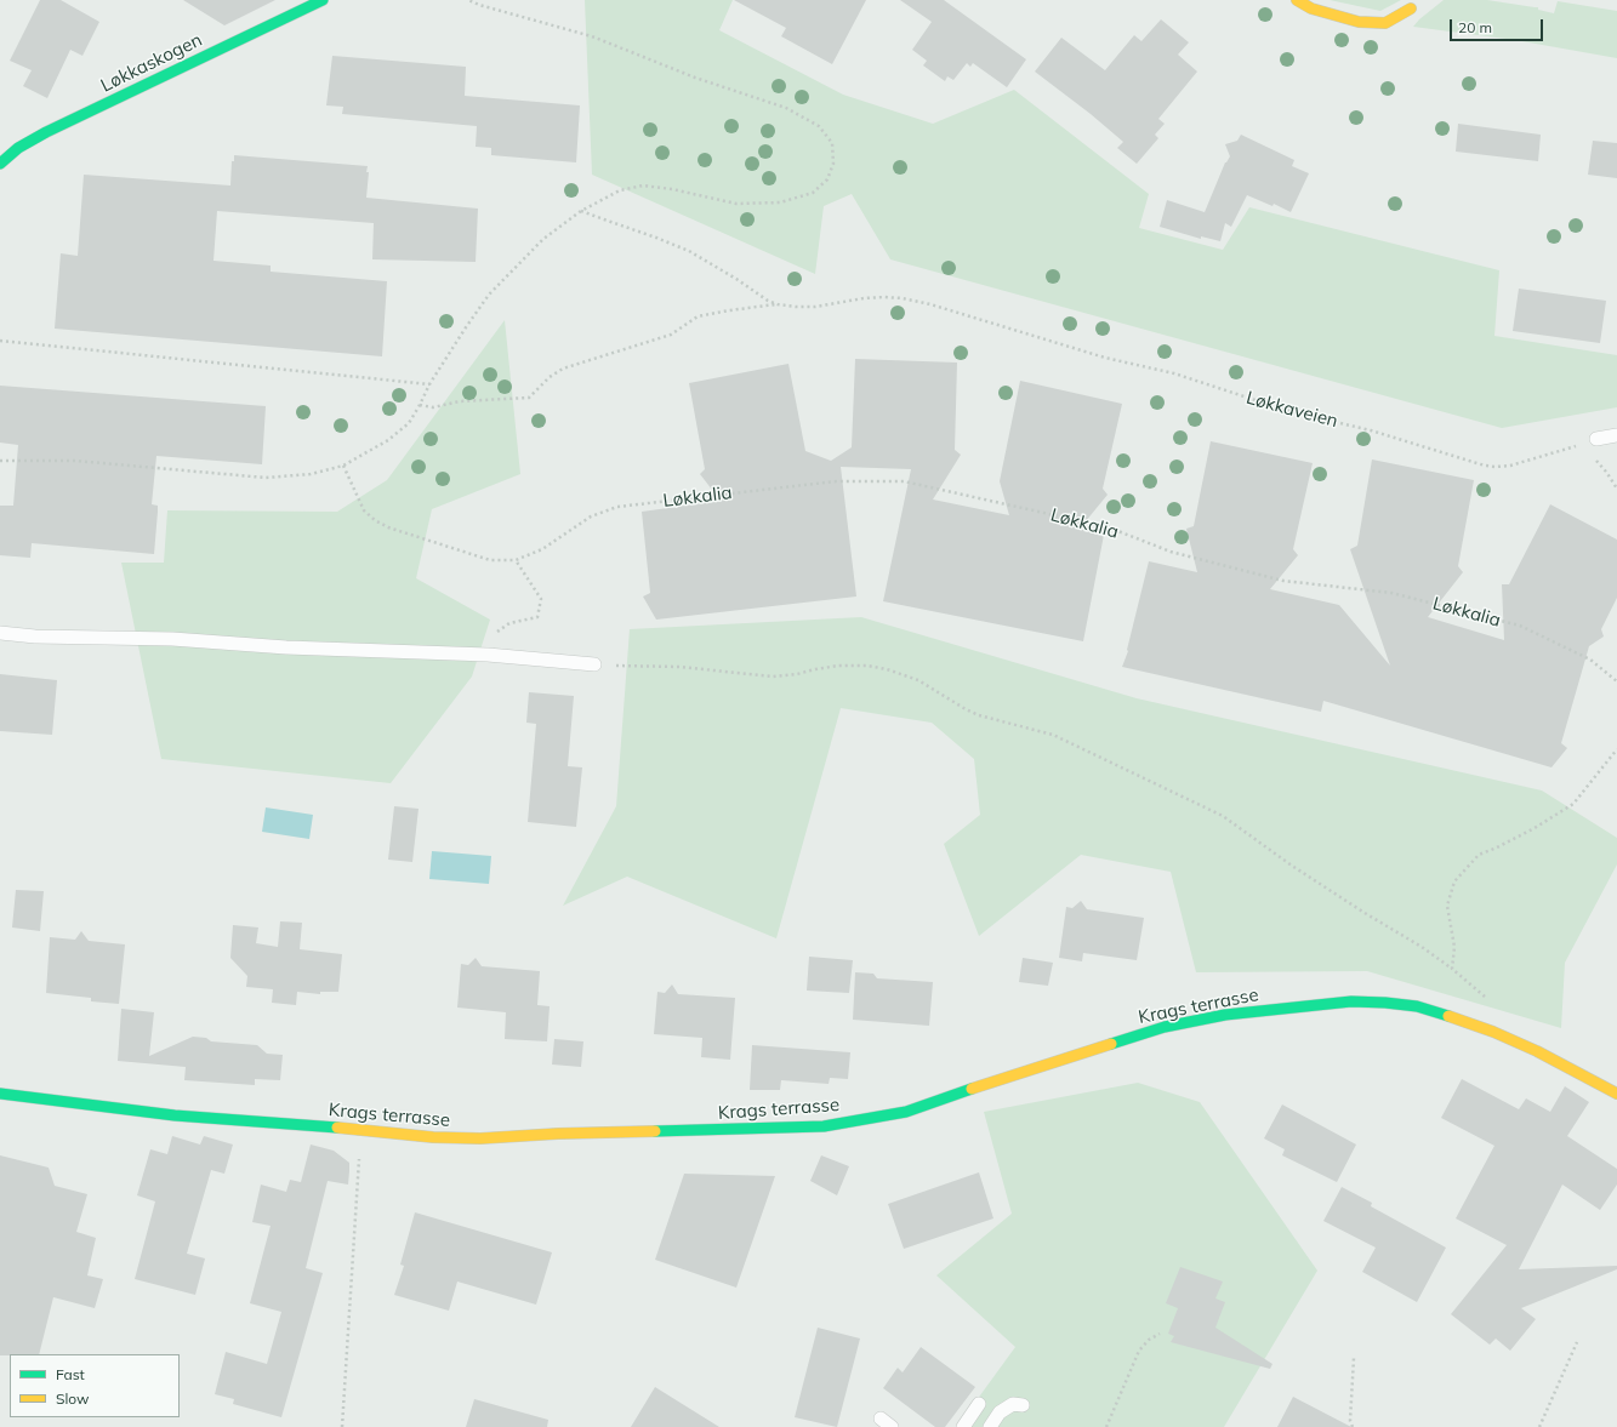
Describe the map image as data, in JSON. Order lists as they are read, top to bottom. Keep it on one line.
{"streets":{"street":["Løkkaskogen","Krags terrasse"],"path":["Løkkaveien","Løkkalia"]},"legend":["Fast","Slow"],"scale_bar":"20 m"}
